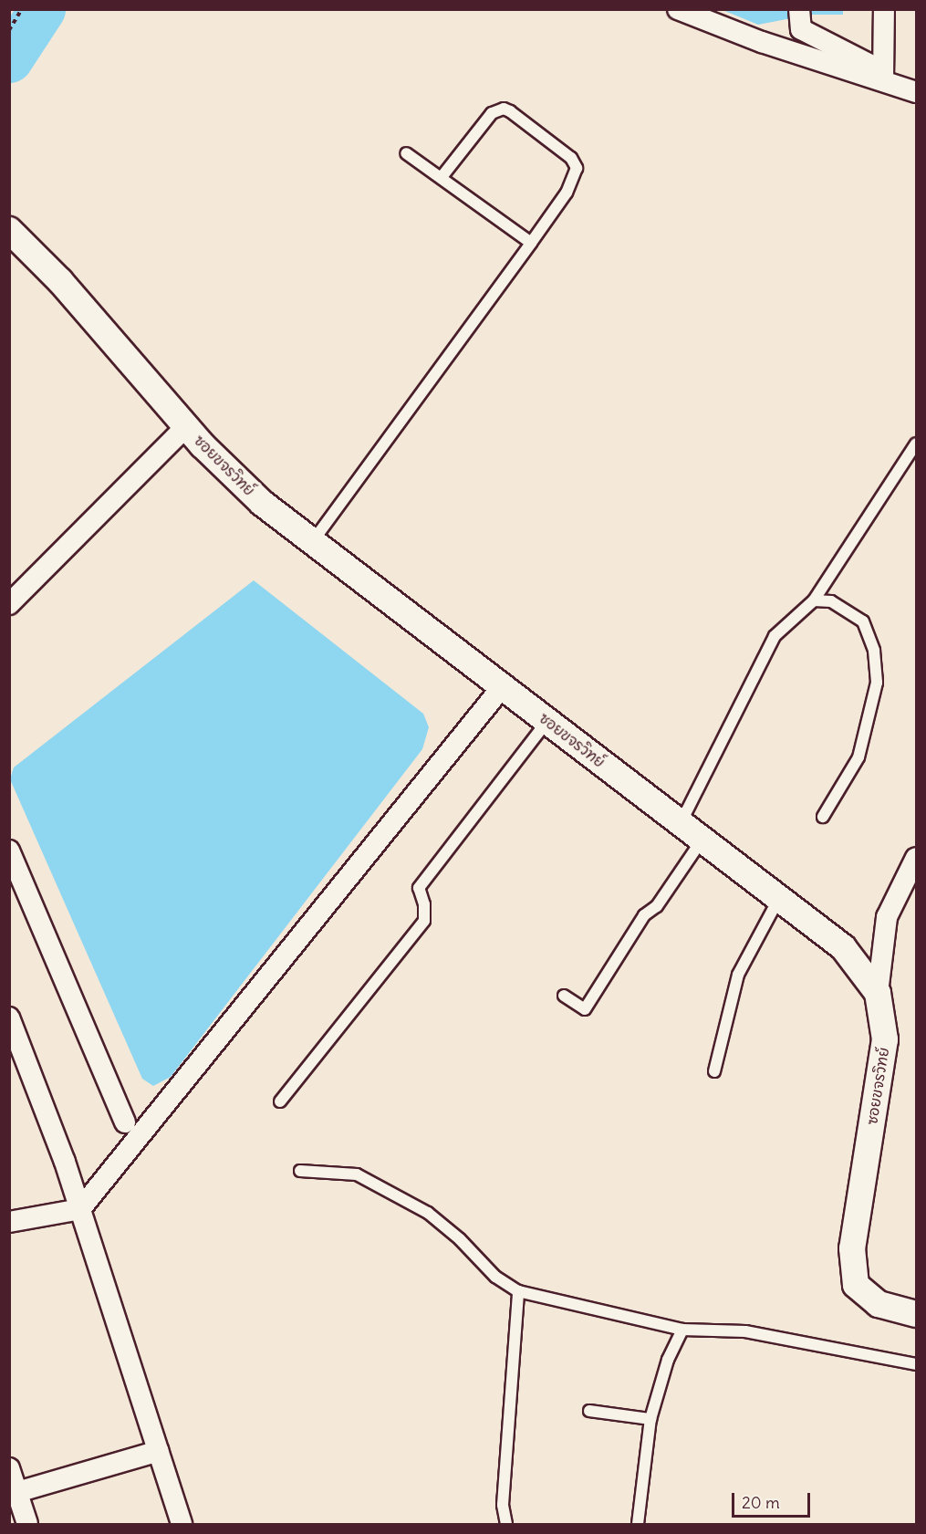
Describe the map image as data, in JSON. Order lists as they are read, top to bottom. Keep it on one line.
{"streets":{"street":["ซอยขจรวิทย์"]},"scale_bar":"20 m"}
